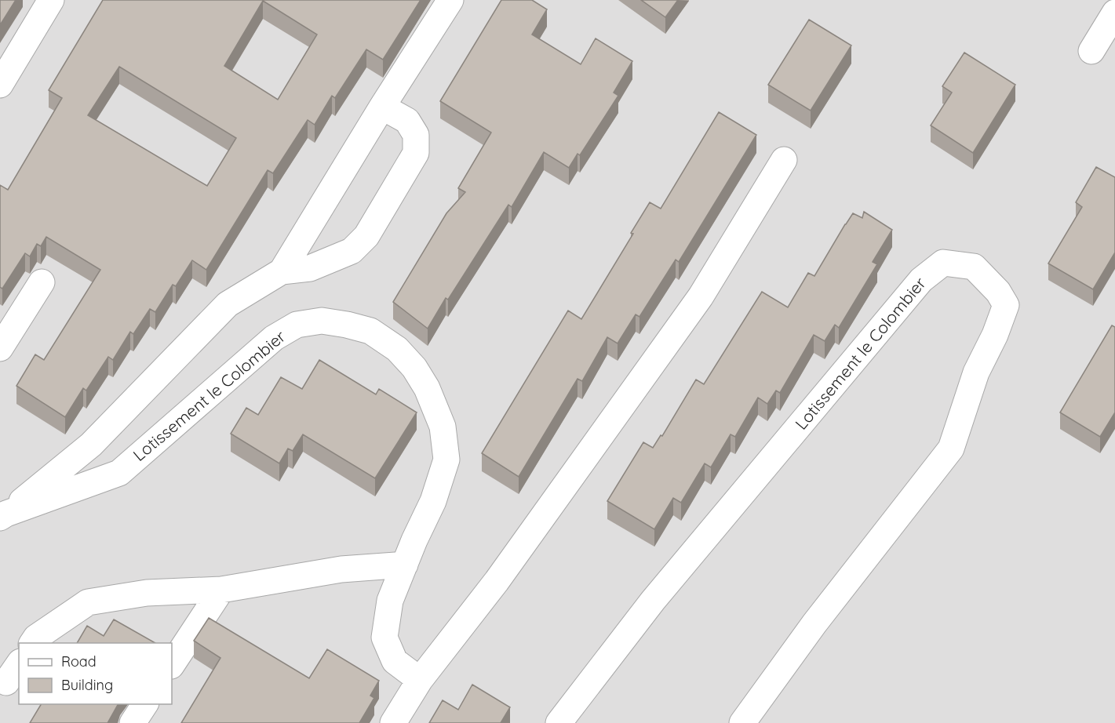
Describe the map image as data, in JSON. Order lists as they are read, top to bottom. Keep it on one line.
{"streets":{"street":["Lotissement le Colombier"]},"legend":["Road","Building"]}
